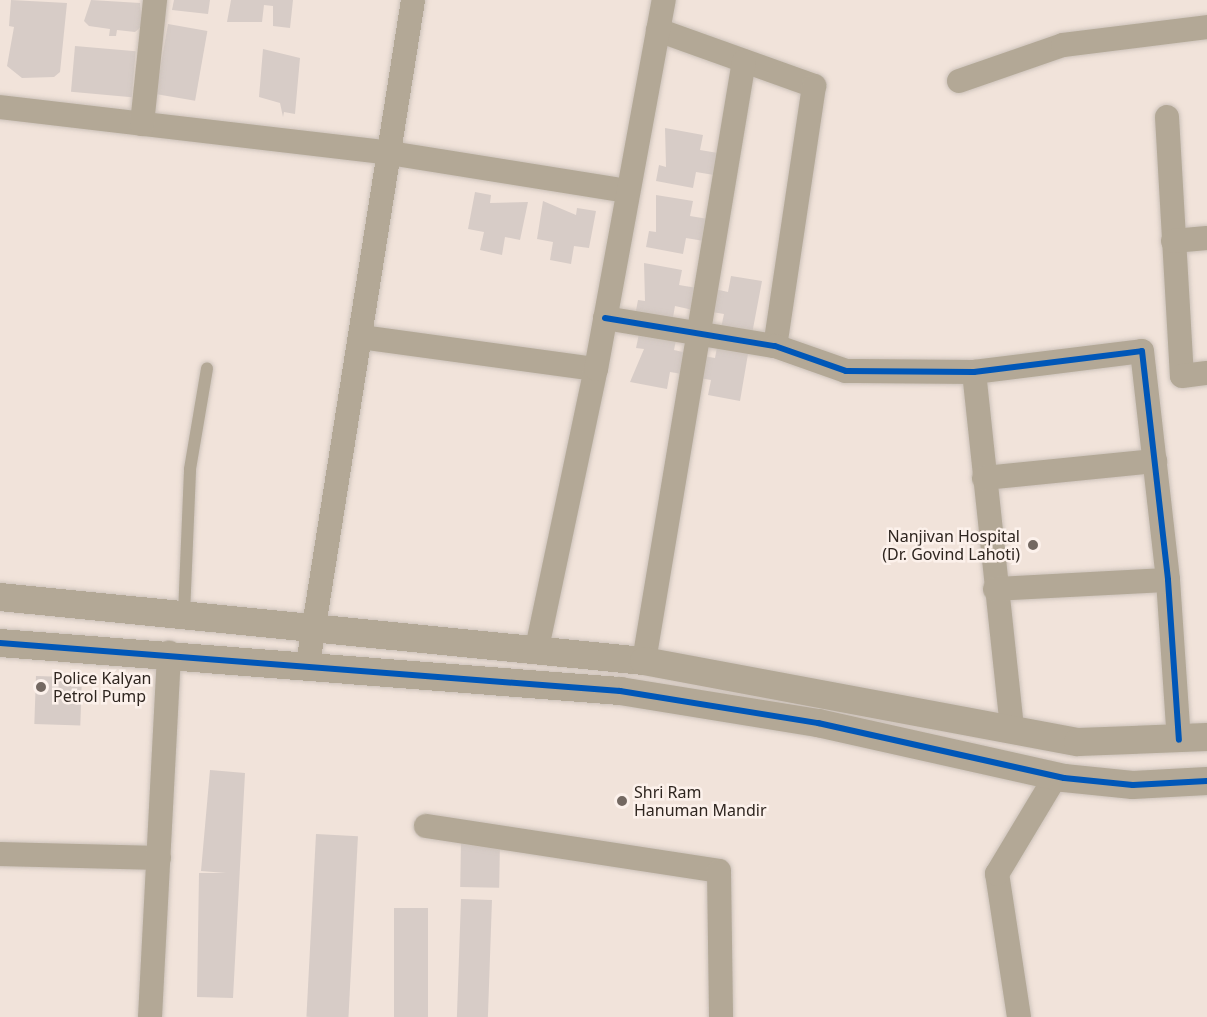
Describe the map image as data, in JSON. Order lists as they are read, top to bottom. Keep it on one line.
{"places":["Nanjivan Hospital (Dr. Govind Lahoti)","Police Kalyan Petrol Pump","Shri Ram Hanuman Mandir"]}
